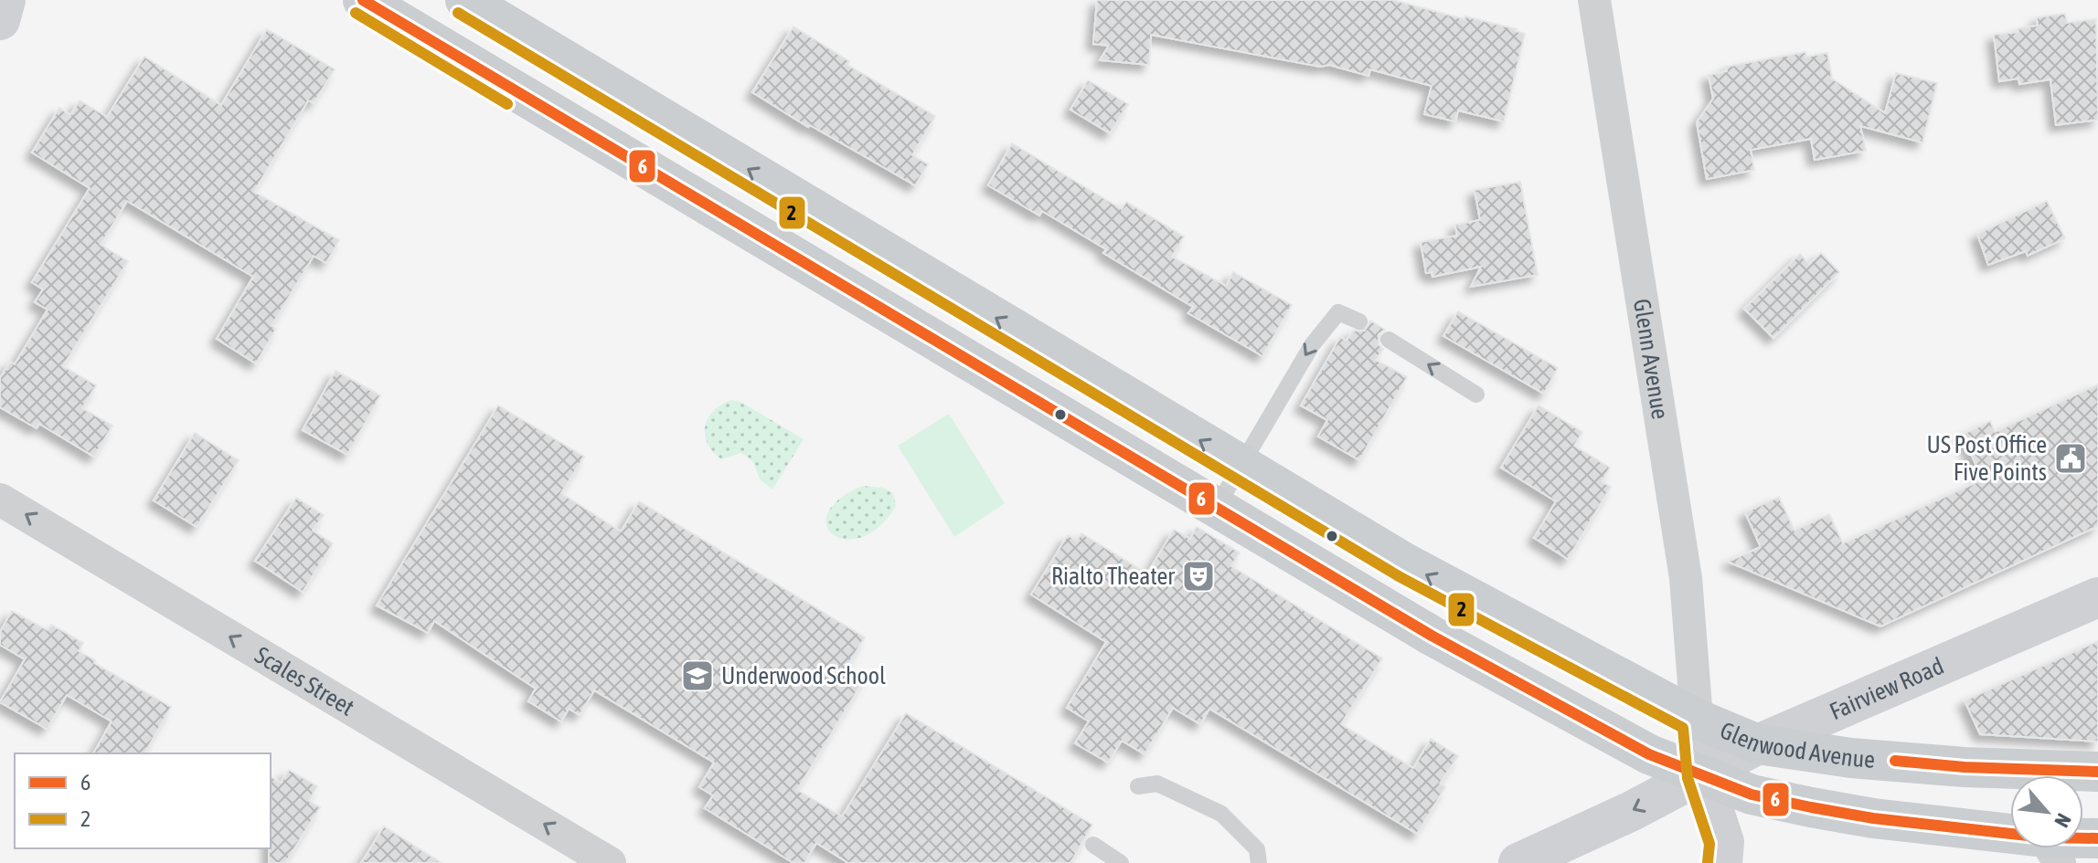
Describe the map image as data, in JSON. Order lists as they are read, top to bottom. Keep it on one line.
{"streets":{"main road":["Glenwood Avenue"],"street":["Glenn Avenue","Scales Street","Fairview Road"]},"crossings":[["Glenn Avenue","Glenwood Avenue"],["Fairview Road","Glenwood Avenue"]],"one_way":["Scales Street"],"places":{"public building":["US Post Office Five Points"],"theatre":["Rialto Theater"],"school or university":["Underwood School"]},"lines":["transit line 6","transit line 2"],"legend":["6","2"],"north":"bottom right"}
